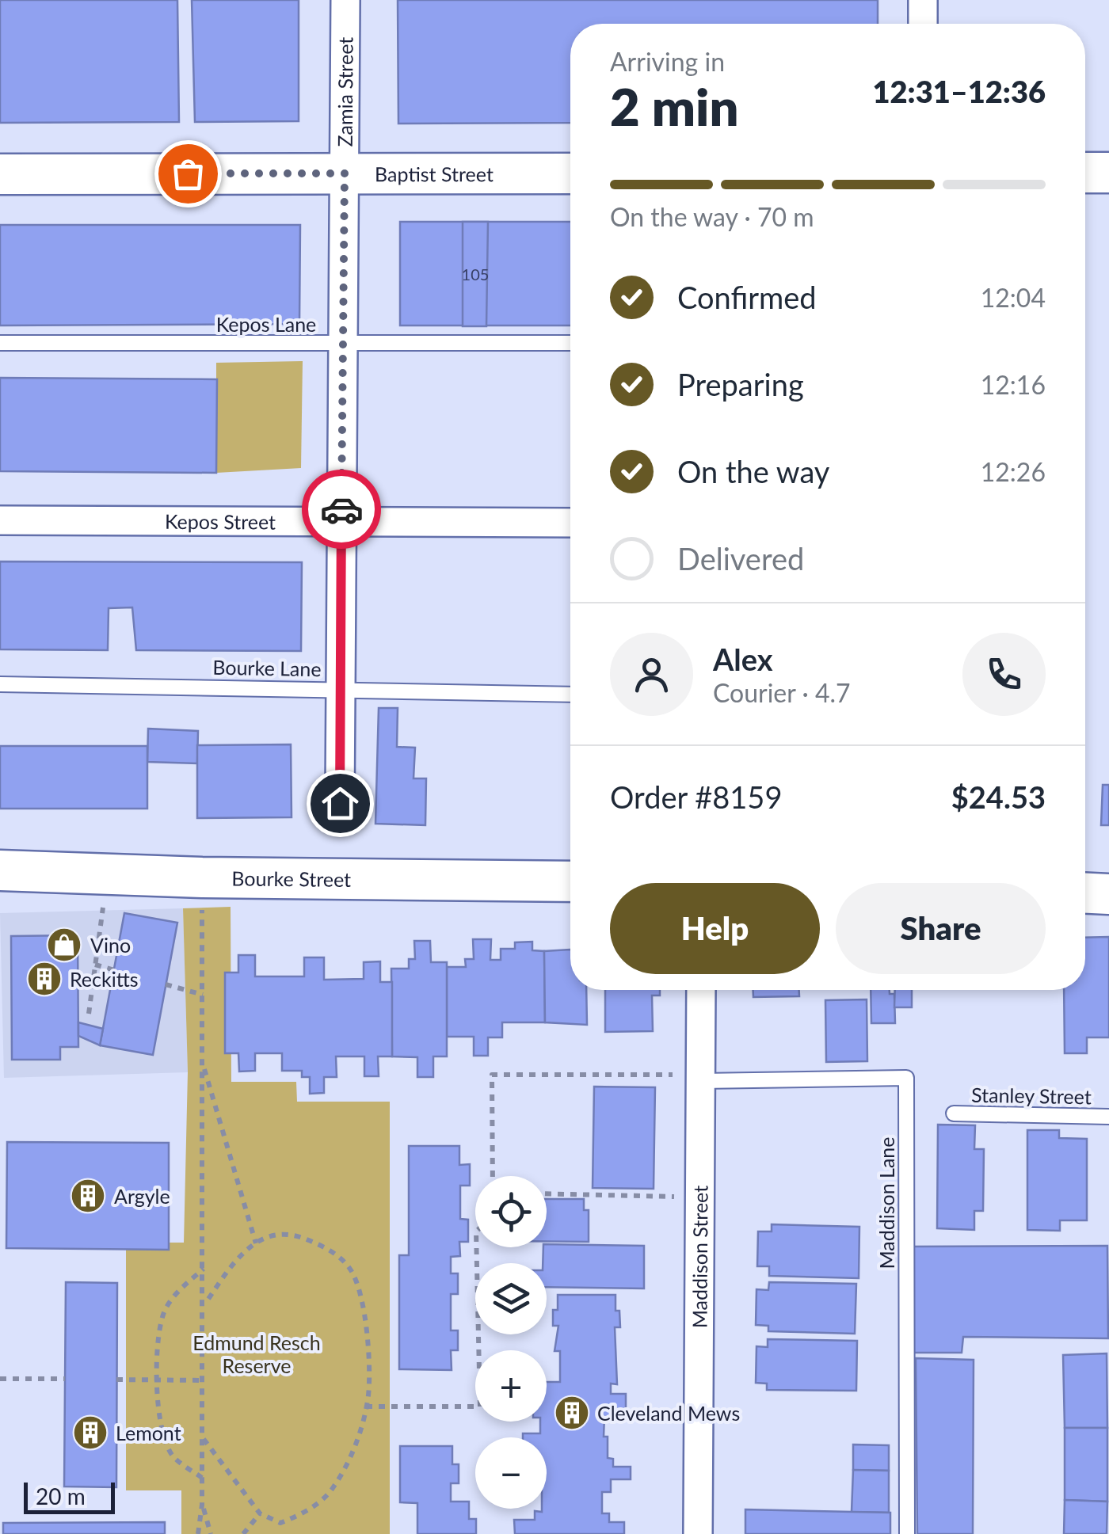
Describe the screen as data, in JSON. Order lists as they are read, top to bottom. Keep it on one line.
{"streets":{"street":["Zamia Street","Baptist Street","Kepos Street","Bourke Street","Maddison Street"],"lane":["Kepos Lane","Bourke Lane","Stanley Street","Maddison Lane"]},"crossings":[["Zamia Street","Baptist Street"],["Zamia Street","Kepos Lane"],["Zamia Street","Kepos Street"],["Zamia Street","Bourke Lane"],["Maddison Lane","Maddison Street"]],"parks":["Edmund Resch Reserve"],"places":{"shop":["Vino"],"building":["Reckitts","Argyle","Cleveland Mews","Lemont"]},"house_numbers":["105"],"scale_bar":"20 m","page":{"heading":["2 min","Arriving in","12:31–12:36"],"panel":["Alex","Courier · 4.7","Order #8159","$24.53"],"bar":"On the way · 70 m","list":[["Confirmed","12:04"],["Preparing","12:16"],["On the way","12:26"],"Delivered"],"buttons":["Help","Share"],"map_buttons":["+","−"],"scale":"20 m"}}
